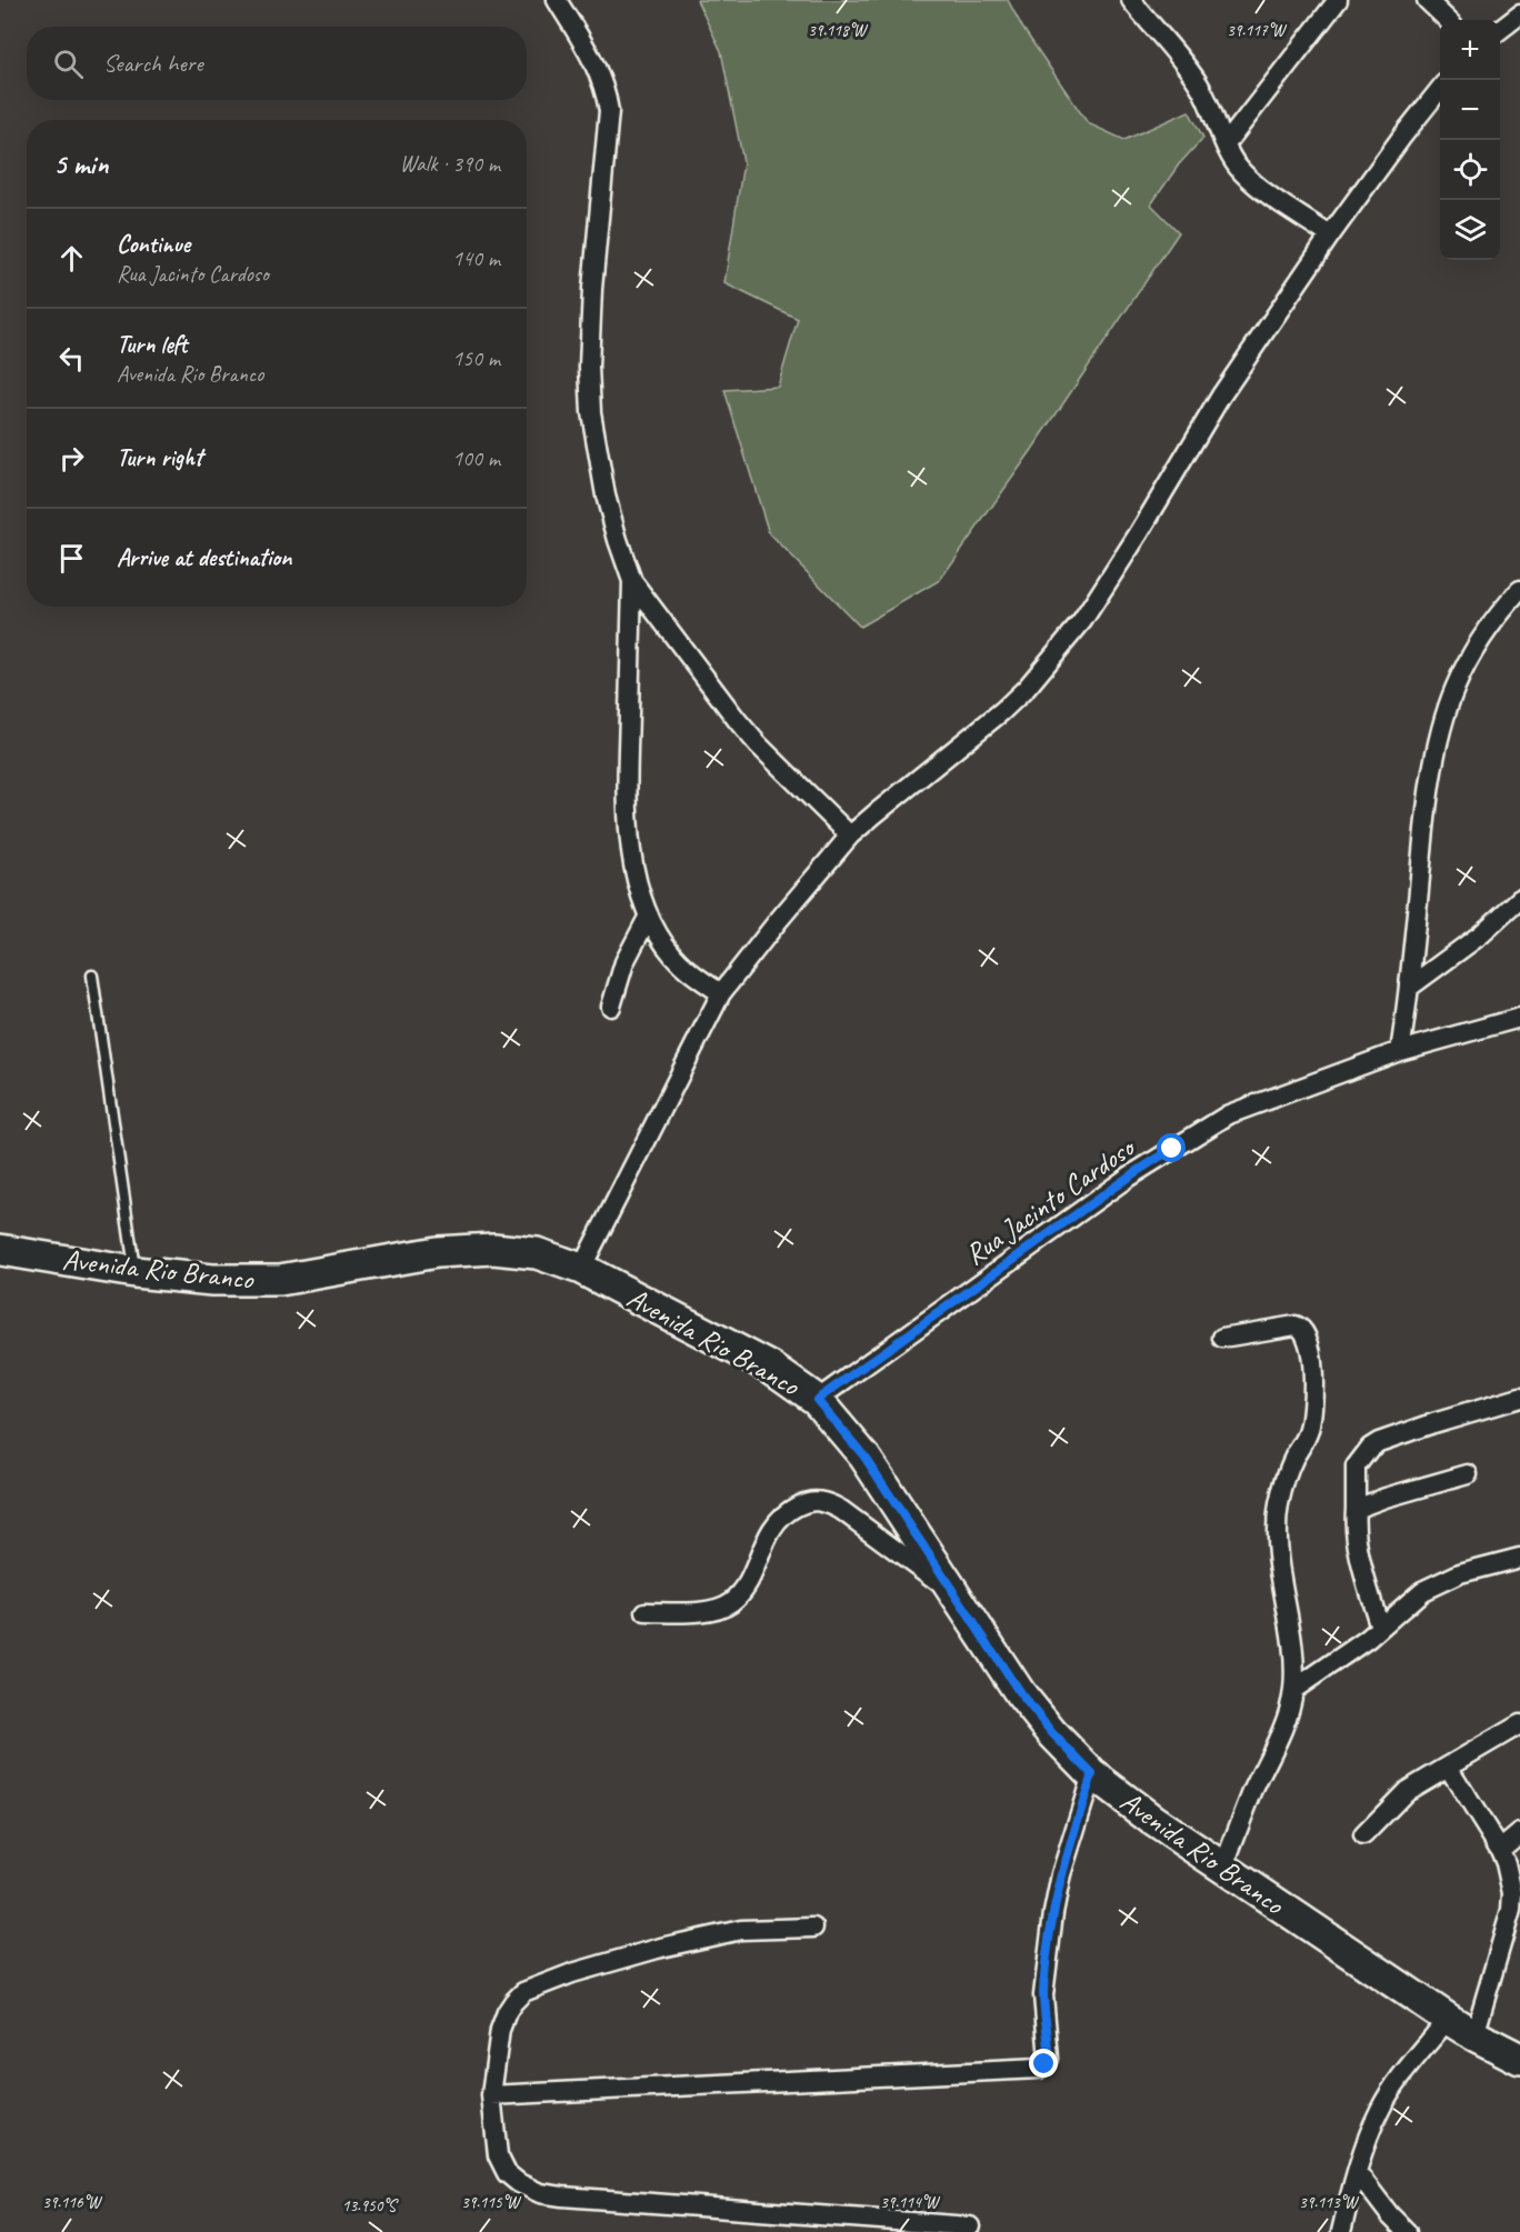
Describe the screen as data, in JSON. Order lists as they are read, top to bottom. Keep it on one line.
{"streets":{"main road":["Avenida Rio Branco"],"street":["Rua Jacinto Cardoso"]},"crossings":[["Rua Jacinto Cardoso","Avenida Rio Branco"]],"page":{"map_buttons":["+","−"],"search":"Search here","heading":["5 min","Walk · 390 m"],"list":[["Continue","Rua Jacinto Cardoso","140 m"],["Turn left","Avenida Rio Branco","150 m"],["Turn right","100 m"],"Arrive at destination"]},"coordinates":["39.118°W","39.117°W","39.116°W","39.115°W","39.114°W","39.113°W","13.950°S"]}
